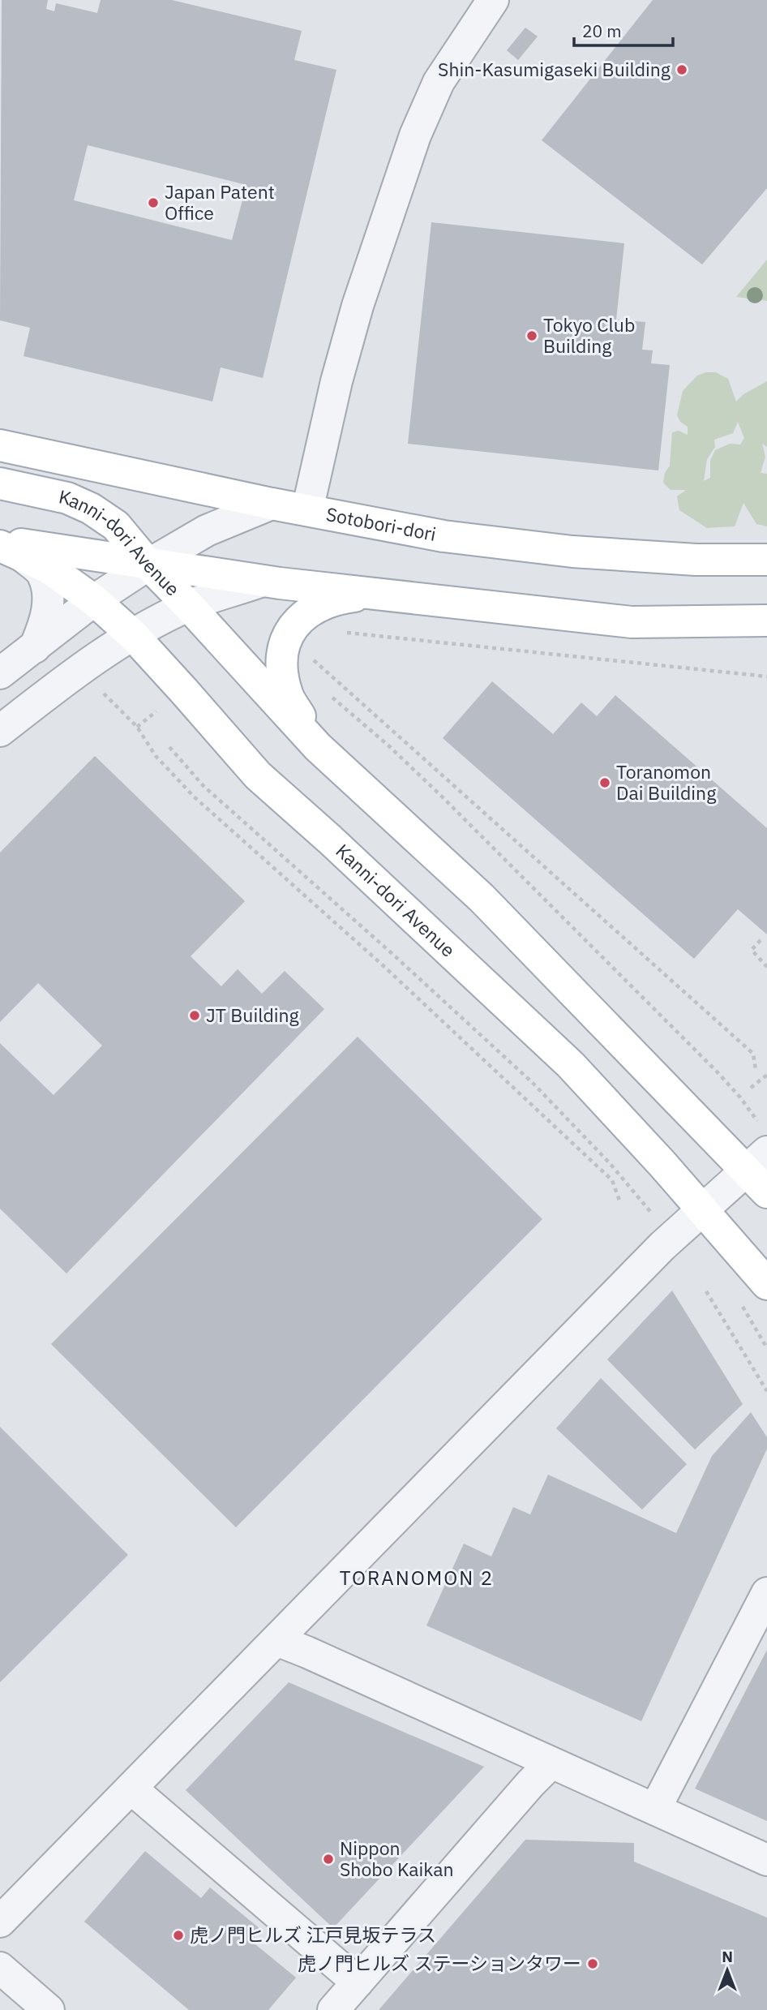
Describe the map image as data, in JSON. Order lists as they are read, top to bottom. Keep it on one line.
{"streets":{"main road":["Sotobori-dori","Kanni-dori Avenue"]},"districts":["TORANOMON 2"],"places":["Shin-Kasumigaseki Building","Japan Patent Office","Tokyo Club Building","Toranomon Dai Building","JT Building","Nippon Shobo Kaikan","虎ノ門ヒルズ 江戸見坂テラス","虎ノ門ヒルズ ステーションタワー"],"scale_bar":"20 m","north":"top"}
